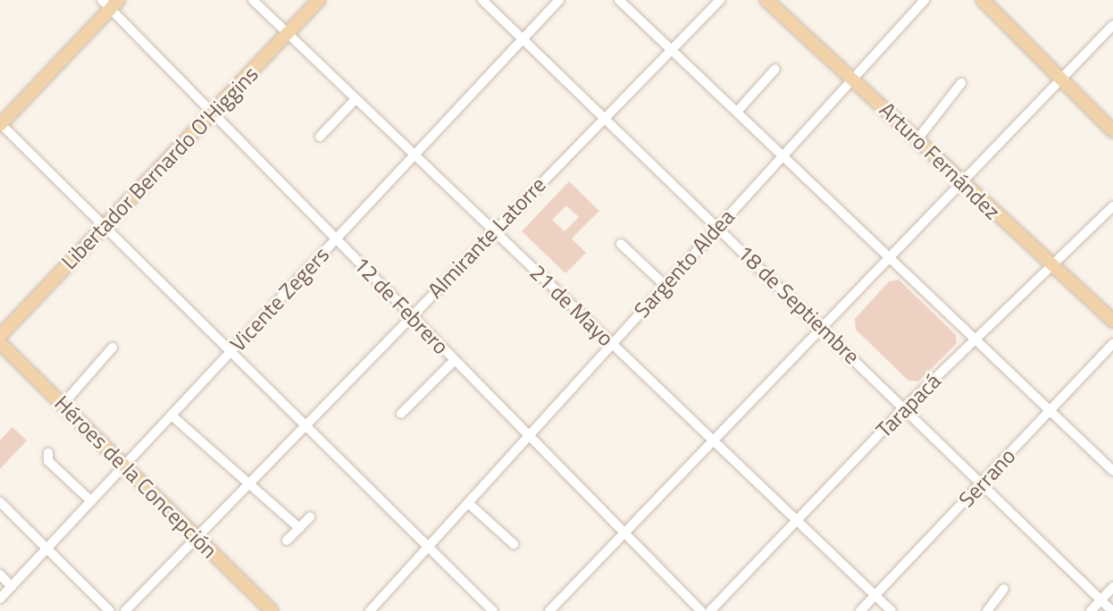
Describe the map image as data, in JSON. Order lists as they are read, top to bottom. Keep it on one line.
{"streets":{"main road":["Arturo Fernández","Libertador Bernardo O'Higgins","Héroes de la Concepción"],"street":["Almirante Latorre","Sargento Aldea","Vicente Zegers","18 de Septiembre","12 de Febrero","21 de Mayo","Tarapacá","Serrano"]},"crossings":[["Arturo Fernández","Sargento Aldea"],["Arturo Fernández","Tarapacá"],["Libertador Bernardo O'Higgins","12 de Febrero"],["Libertador Bernardo O'Higgins","21 de Mayo"],["Almirante Latorre","18 de Septiembre"],["Almirante Latorre","12 de Febrero"],["Almirante Latorre","21 de Mayo"],["Almirante Latorre","Héroes de la Concepción"],["Sargento Aldea","18 de Septiembre"],["Sargento Aldea","12 de Febrero"],["Sargento Aldea","21 de Mayo"],["Vicente Zegers","18 de Septiembre"],["Vicente Zegers","12 de Febrero"],["Vicente Zegers","21 de Mayo"],["Vicente Zegers","Héroes de la Concepción"],["18 de Septiembre","Tarapacá"],["18 de Septiembre","Serrano"],["21 de Mayo","Tarapacá"],["21 de Mayo","Serrano"]]}
